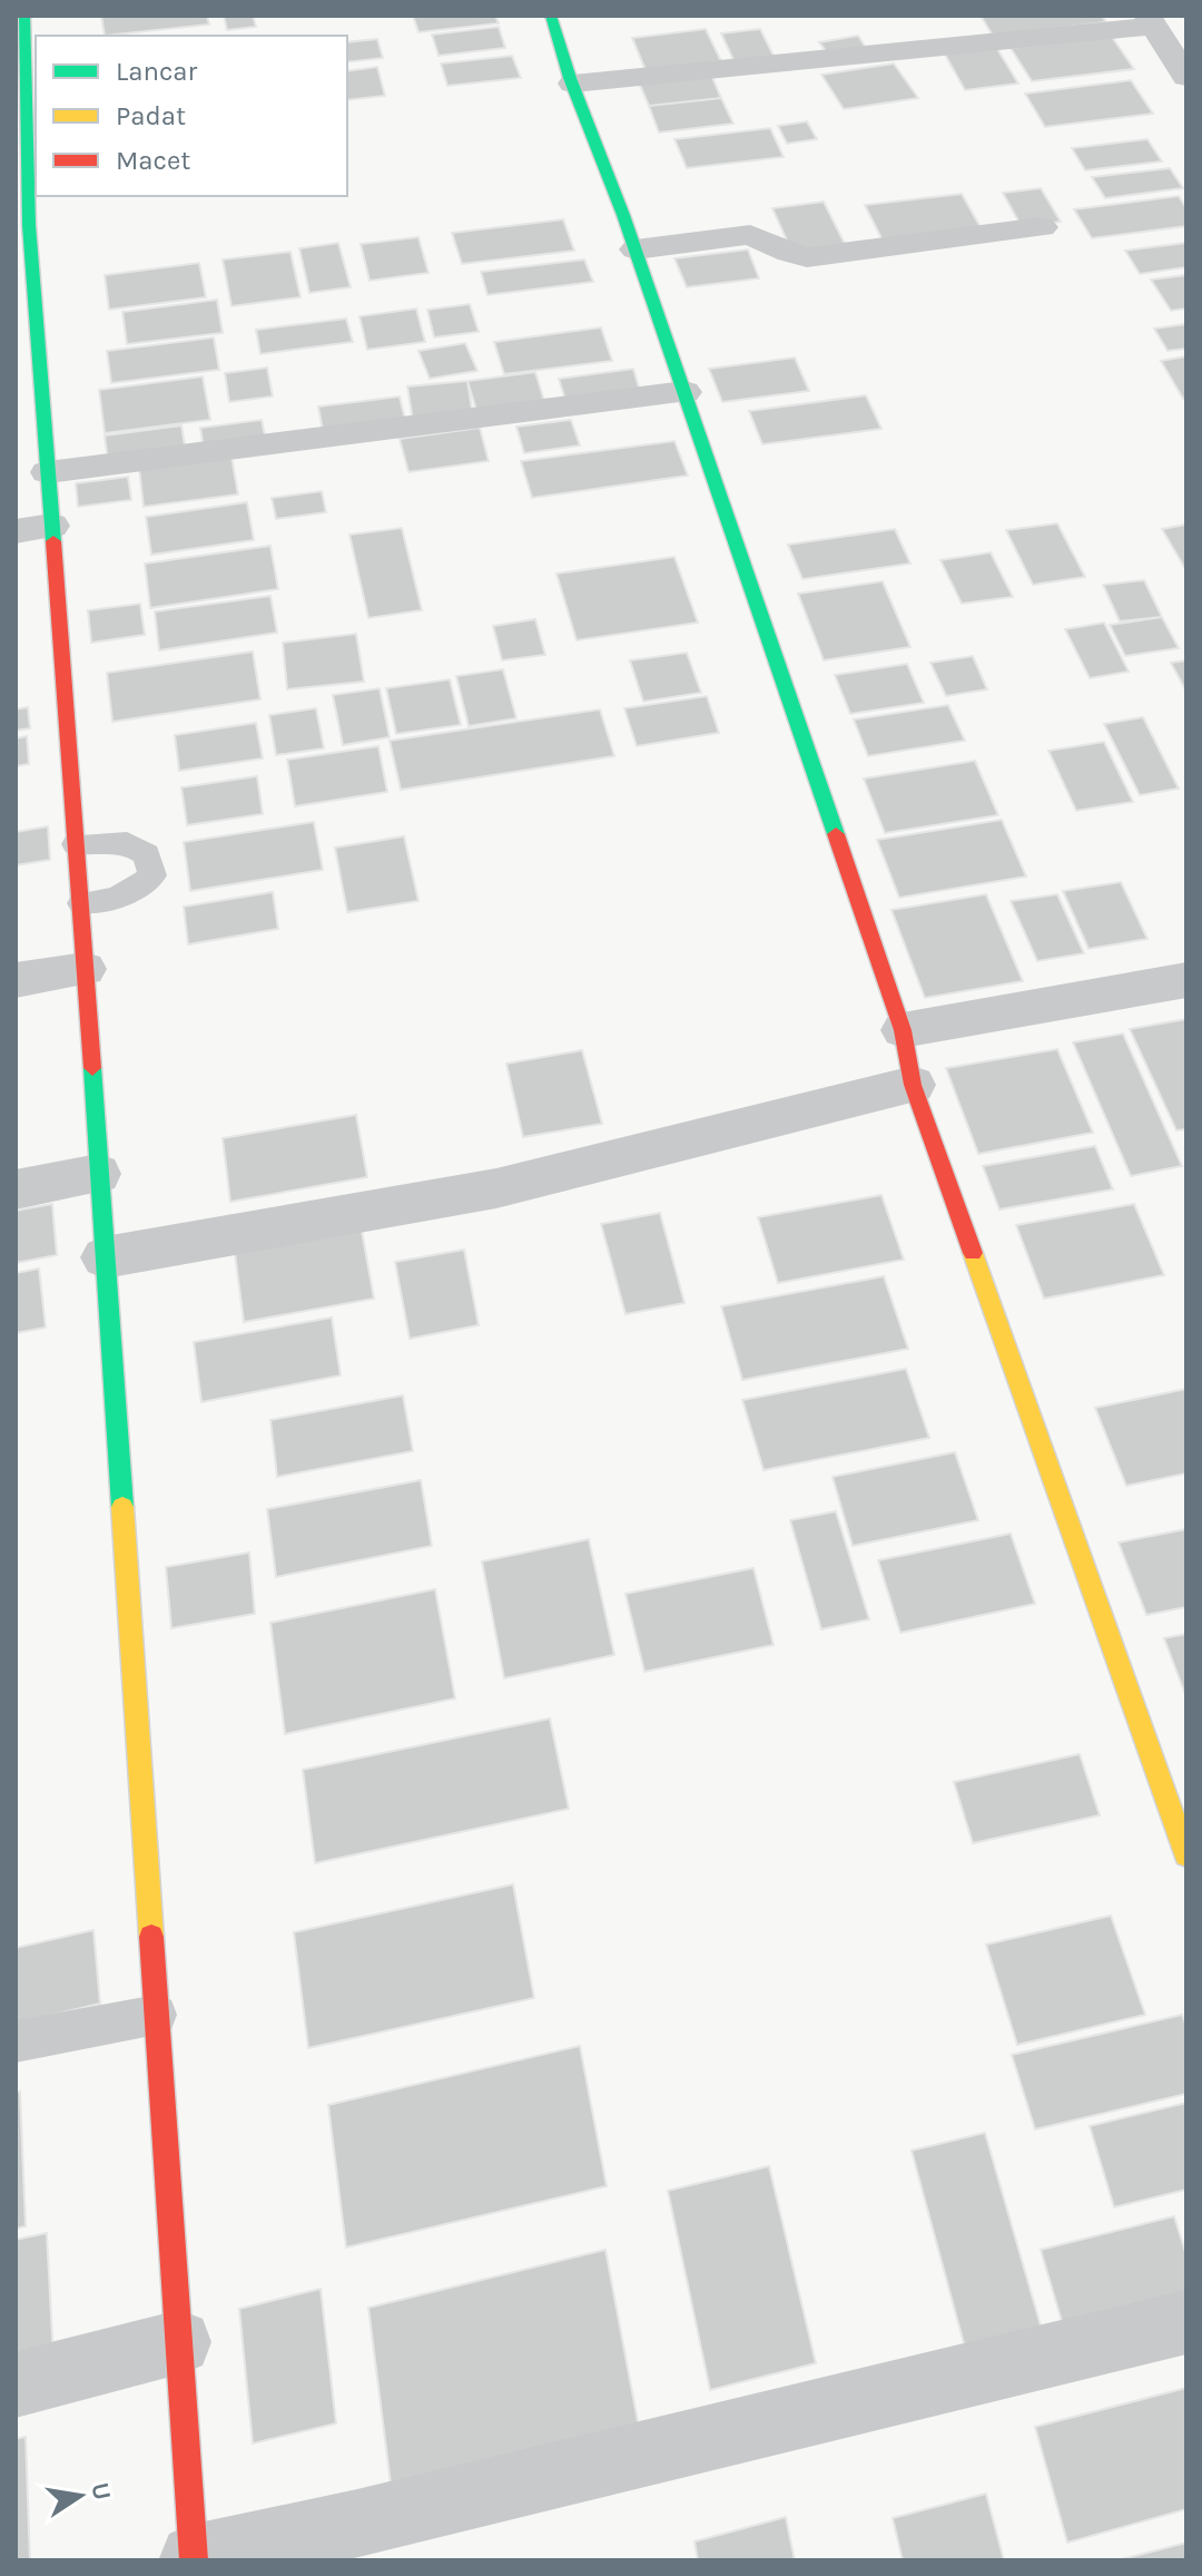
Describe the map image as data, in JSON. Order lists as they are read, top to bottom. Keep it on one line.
{"legend":["Lancar","Padat","Macet"],"north":"right"}
